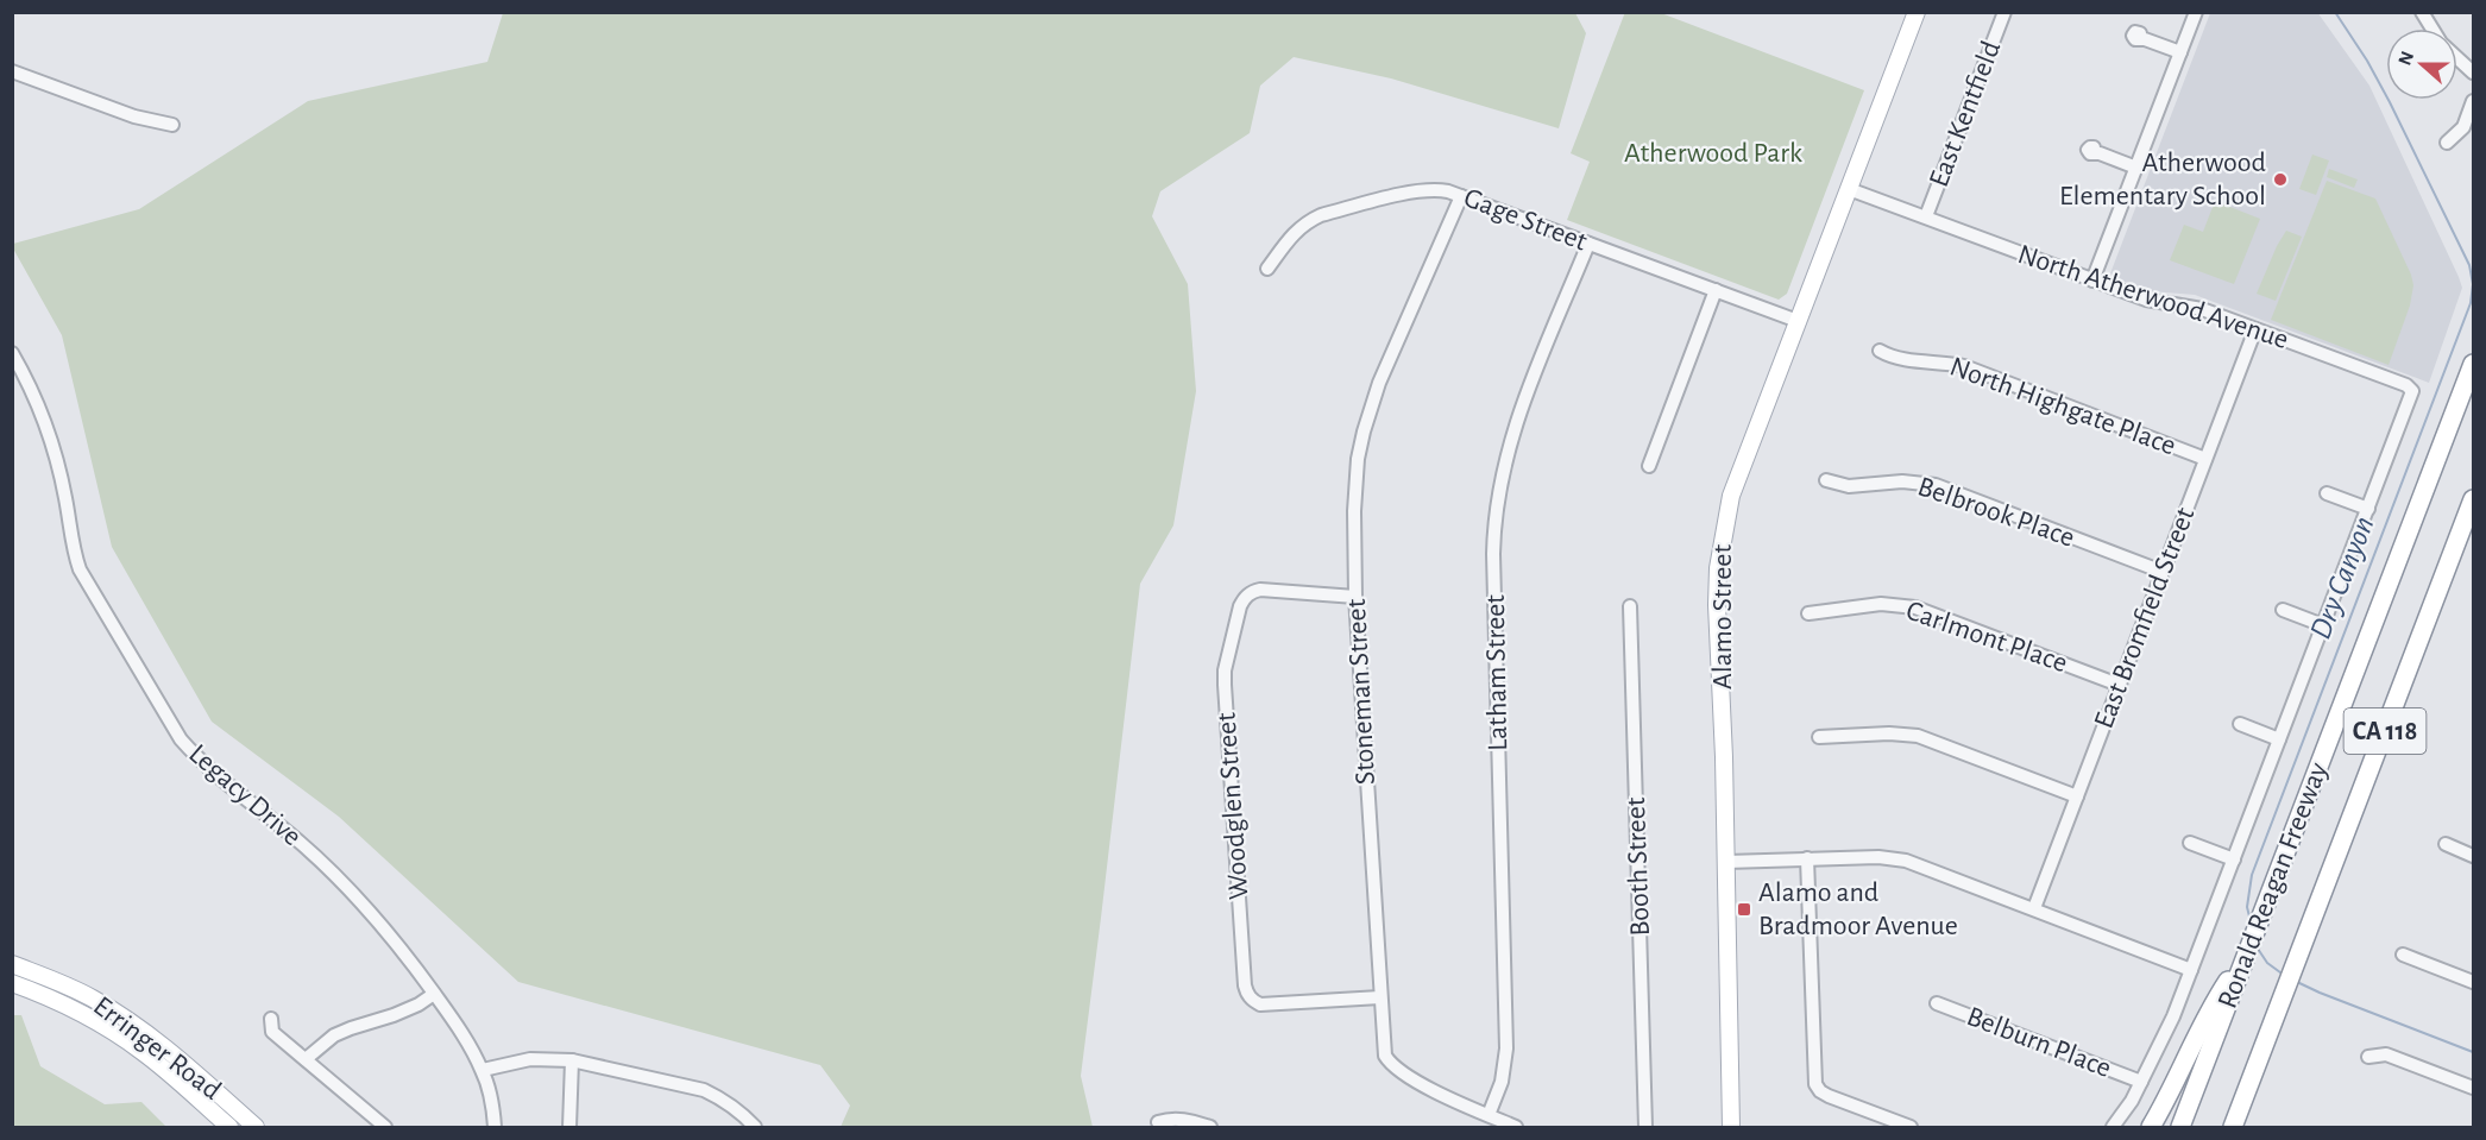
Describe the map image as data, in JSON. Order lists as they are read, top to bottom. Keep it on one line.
{"streets":{"highway":["CA 118","Ronald Reagan Freeway"],"main road":["Alamo Street","Erringer Road"],"street":["East Kentfield","Gage Street","North Atherwood Avenue","North Highgate Place","Belbrook Place","East Bromfield Street","Carlmont Place","Latham Street","Stoneman Street","Legacy Drive","Woodglen Street","Booth Street","Belburn Place"]},"crossings":[["East Kentfield","North Atherwood Avenue"],["Gage Street","Alamo Street"],["Gage Street","Latham Street"],["Gage Street","Stoneman Street"],["North Atherwood Avenue","Alamo Street"],["North Atherwood Avenue","East Bromfield Street"],["North Highgate Place","East Bromfield Street"],["Belbrook Place","East Bromfield Street"],["East Bromfield Street","Carlmont Place"],["Latham Street","Stoneman Street"],["Stoneman Street","Woodglen Street"]],"water":["Dry Canyon"],"parks":["Atherwood Park"],"places":{"other":["Atherwood Elementary School"],"transit":["Alamo and Bradmoor Avenue"]},"north":"left"}
